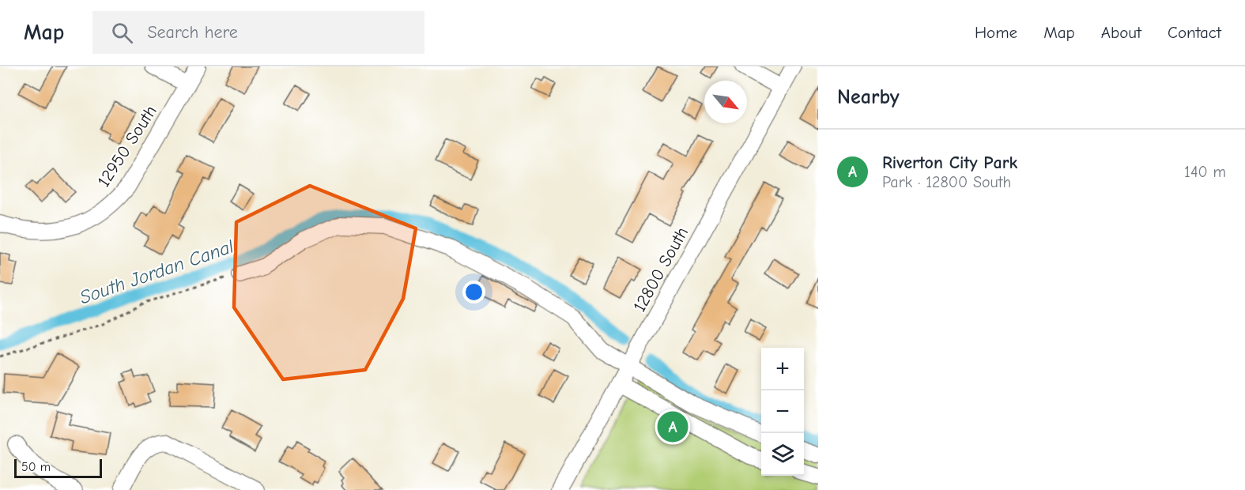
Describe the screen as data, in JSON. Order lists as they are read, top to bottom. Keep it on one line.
{"streets":{"street":["12950 South","12800 South"]},"water":["South Jordan Canal"],"scale_bar":"50 m","north":"bottom right","page":{"header":"Map","search":"Search here","nav":["Home","Map","About","Contact"],"heading":"Nearby","list":[{"mark":"A","name":"Riverton City Park","note":"Park · 12800 South","value":"140 m"}],"map_buttons":["+","−"],"pins":"A","scale":"50 m"}}
